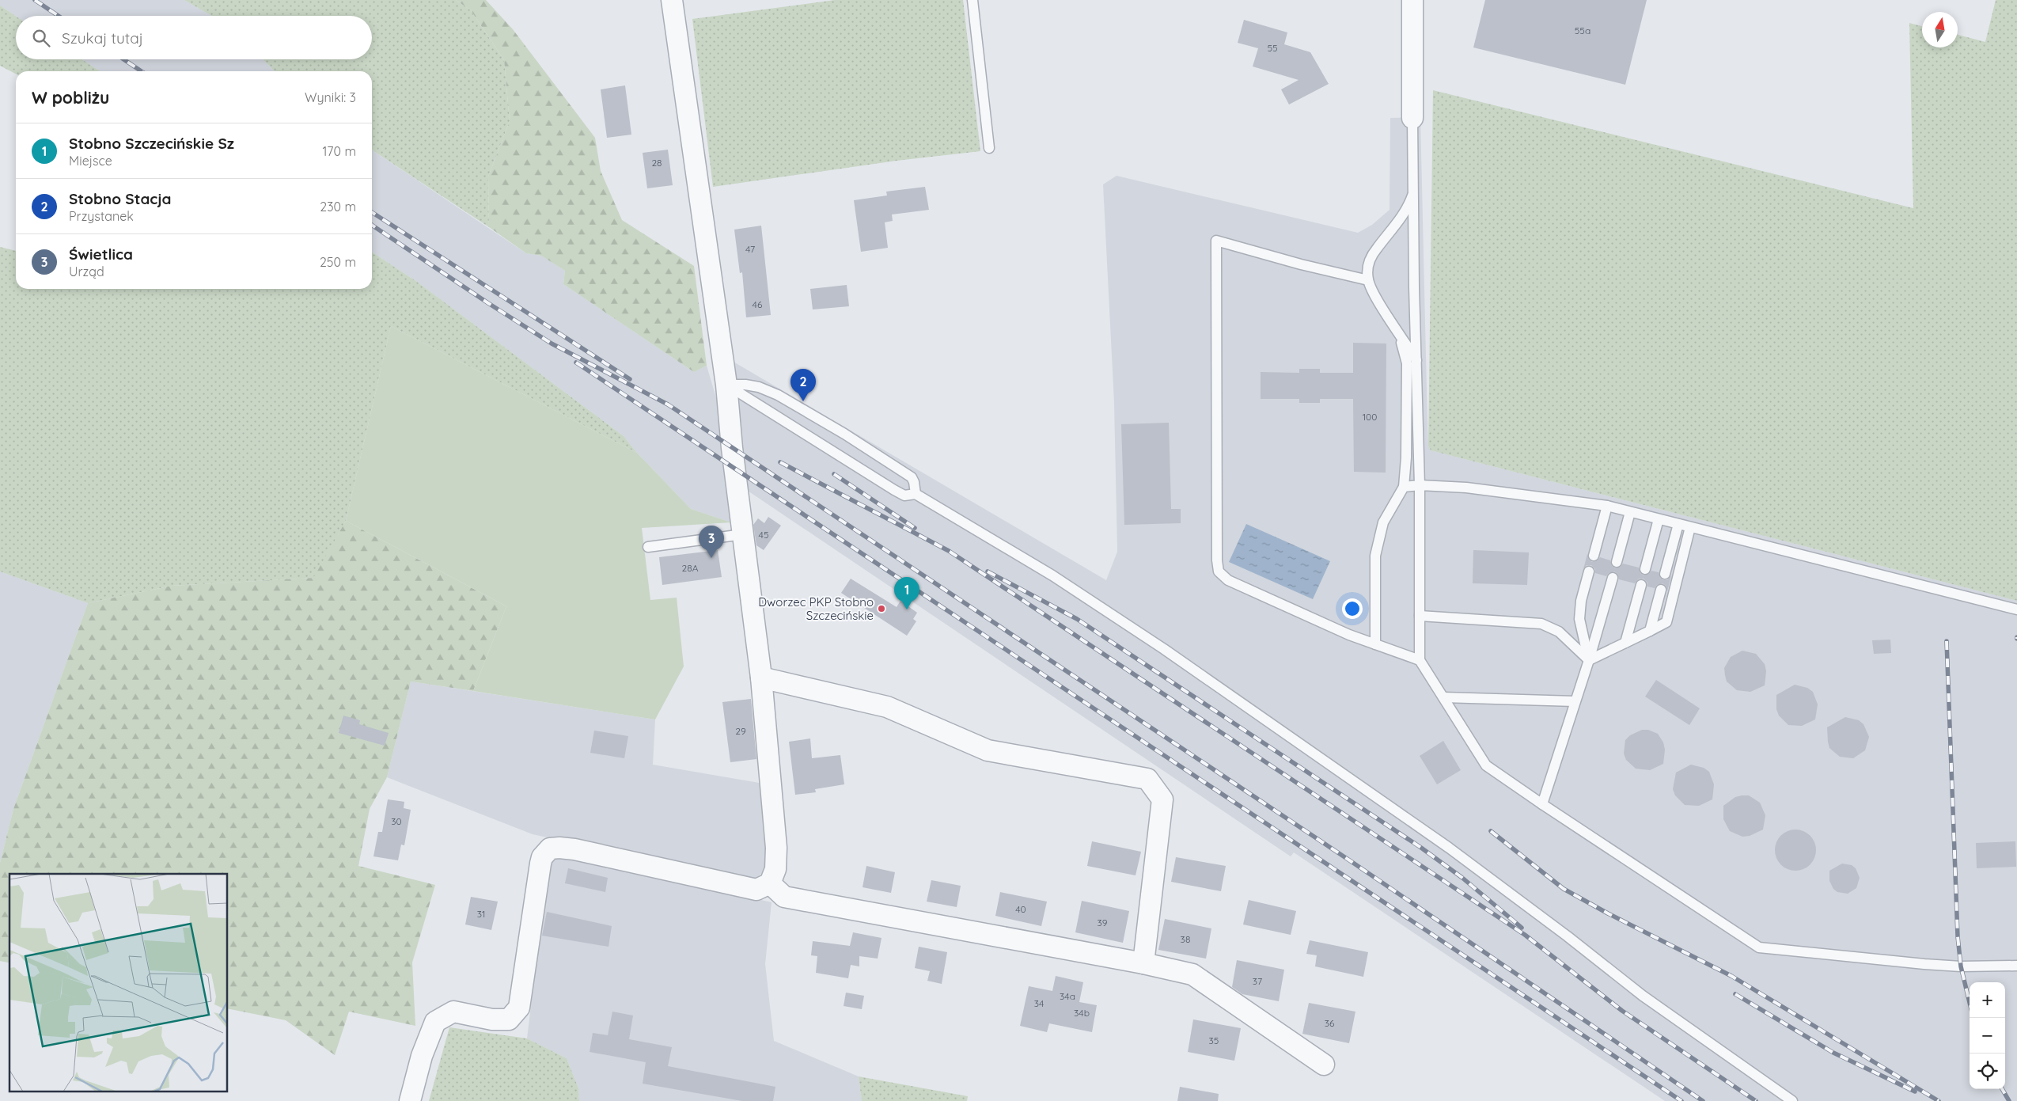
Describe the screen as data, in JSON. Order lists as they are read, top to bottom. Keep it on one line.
{"places":["Dworzec PKP Stobno Szczecińskie"],"house_numbers":["55a","55","28","47","46","100","45","28A","29","30","40","31","39","38","37","34a","34","34b","36","35"],"north":"top","page":{"search":"Szukaj tutaj","heading":["W pobliżu","Wyniki: 3"],"list":[{"mark":"1","name":"Stobno Szczecińskie Sz","note":"Miejsce","value":"170 m"},{"mark":"2","name":"Stobno Stacja","note":"Przystanek","value":"230 m"},{"mark":"3","name":"Świetlica","note":"Urząd","value":"250 m"}],"pins":["2","3","1"],"map_buttons":["+","−"]}}
